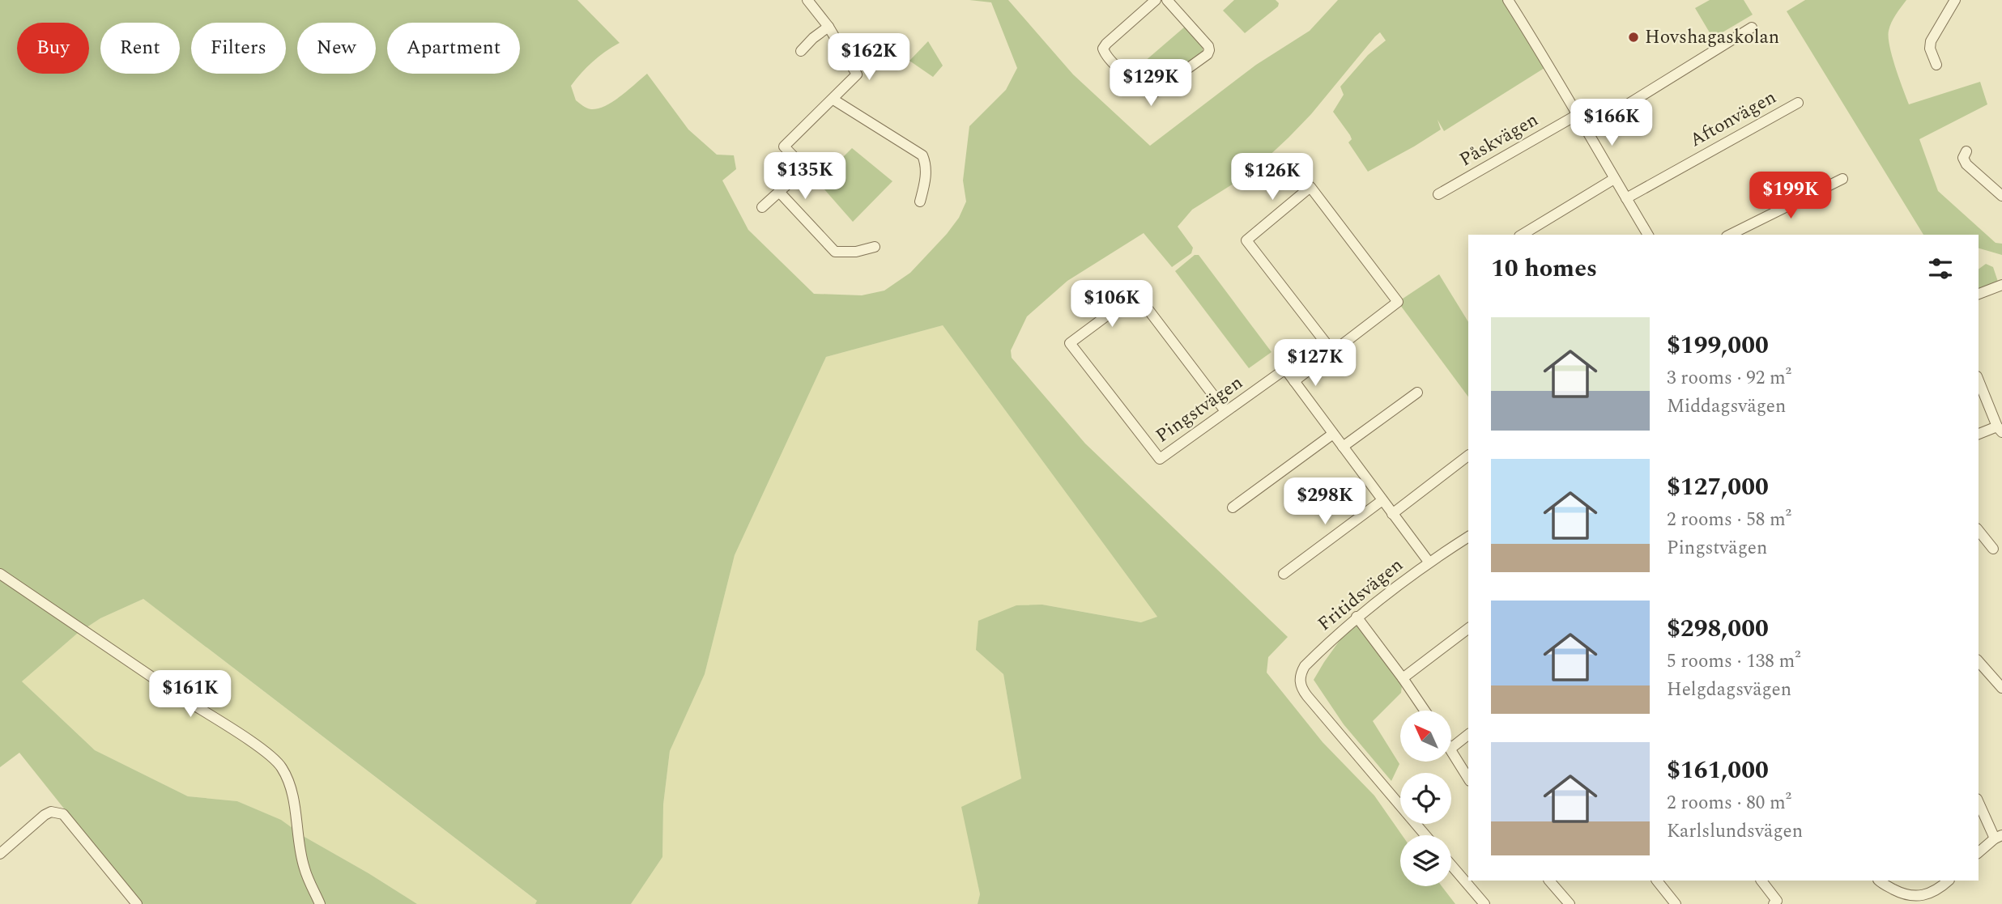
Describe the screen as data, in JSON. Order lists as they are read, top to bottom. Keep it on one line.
{"streets":{"street":["Aftonvägen","Påskvägen","Pingstvägen","Fritidsvägen"]},"places":["Hovshagaskolan"],"north":"top left","page":{"chip":["Buy","Rent","Filters","New","Apartment"],"price":["$162K","$129K","$166K","$135K","$126K","$199K","$106K","$127K","$298K","$161K"],"heading":"10 homes","list":[{"name":"$199,000","note":"3 rooms · 92 m² · Middagsvägen"},{"name":"$127,000","note":"2 rooms · 58 m² · Pingstvägen"},{"name":"$298,000","note":"5 rooms · 138 m² · Helgdagsvägen"},{"name":"$161,000","note":"2 rooms · 80 m² · Karlslundsvägen"}]}}
